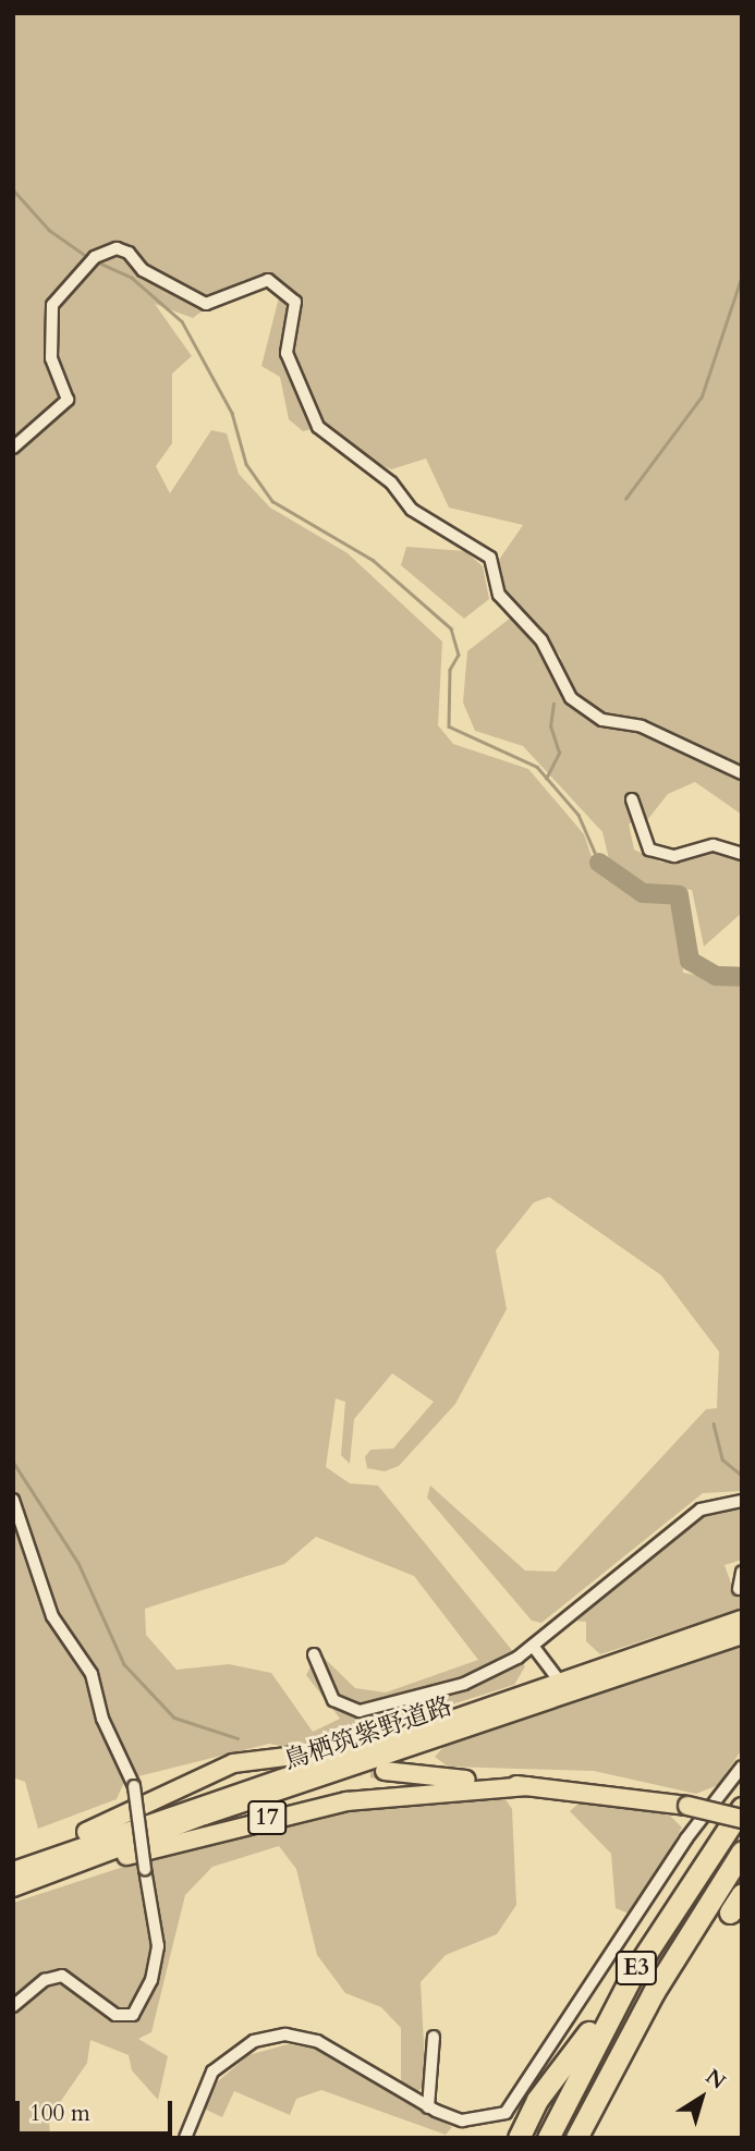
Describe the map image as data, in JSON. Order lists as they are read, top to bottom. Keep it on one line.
{"streets":{"highway":["E3"],"main road":["鳥栖筑紫野道路","17"]},"crossings":[["鳥栖筑紫野道路","17"]],"scale_bar":"100 m","north":"top right"}
